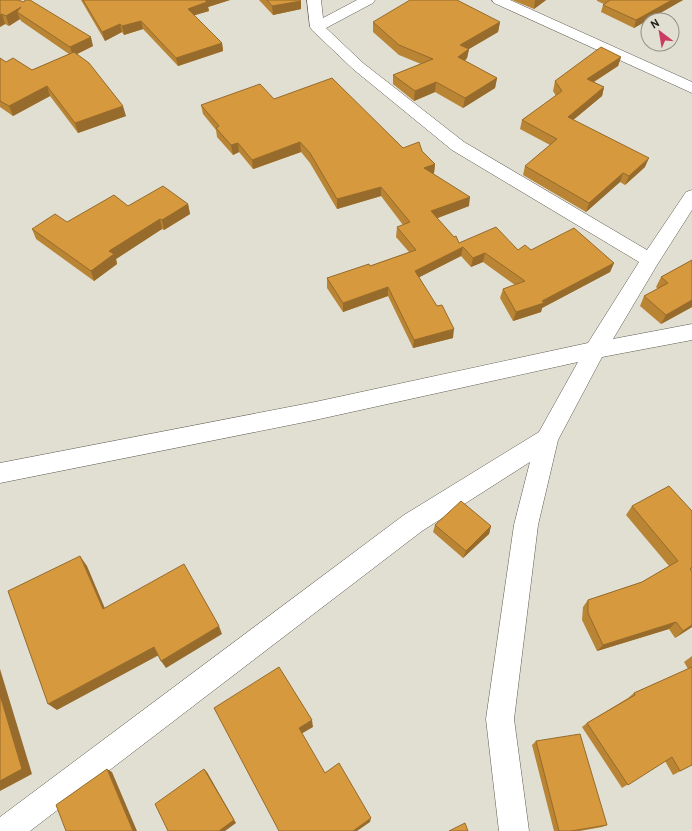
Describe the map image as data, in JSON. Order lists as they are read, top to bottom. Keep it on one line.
{"north":"top left"}
